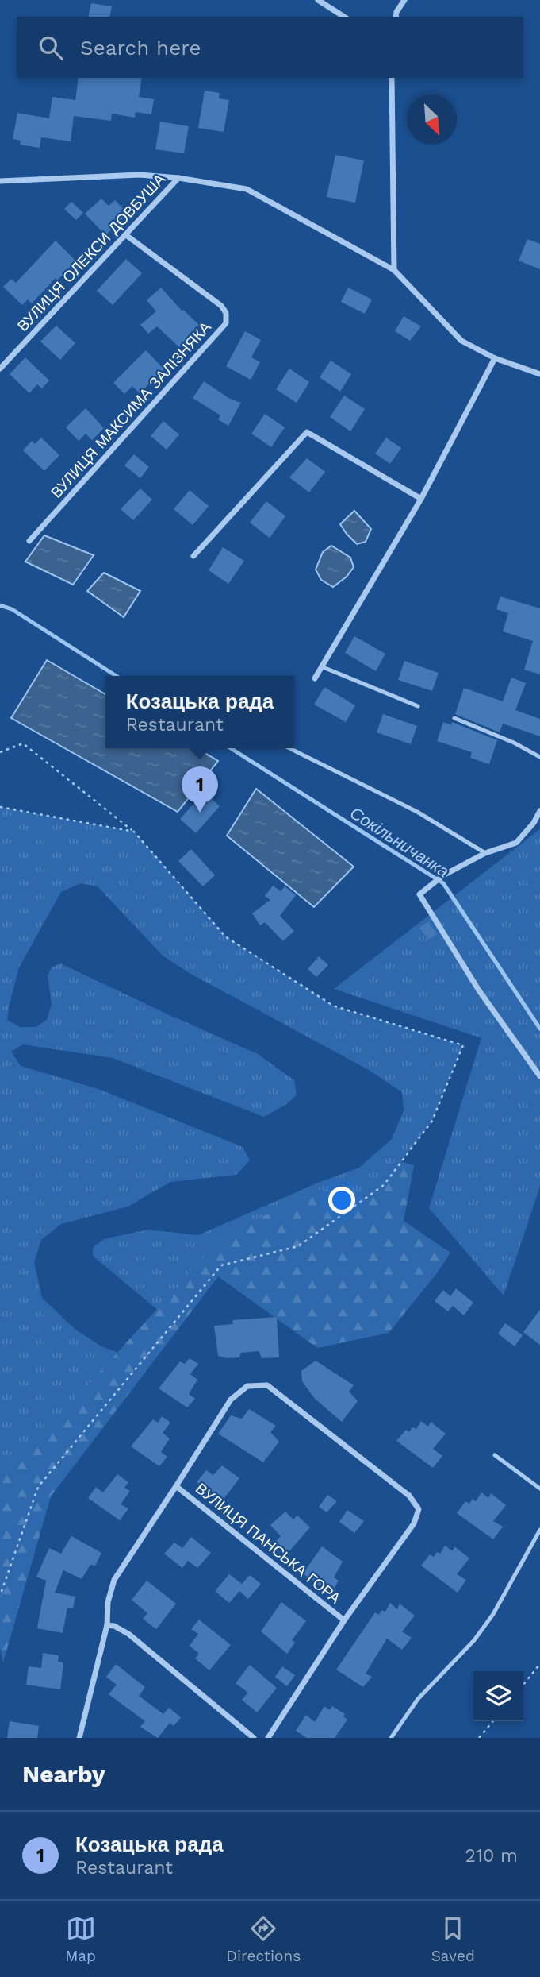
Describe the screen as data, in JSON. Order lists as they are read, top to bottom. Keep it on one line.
{"streets":{"street":["ВУЛИЦЯ ОЛЕКСИ ДОВБУША","ВУЛИЦЯ МАКСИМА ЗАЛІЗНЯКА","ВУЛИЦЯ ПАНСЬКА ГОРА"]},"crossings":[["ВУЛИЦЯ ОЛЕКСИ ДОВБУША","ВУЛИЦЯ МАКСИМА ЗАЛІЗНЯКА"]],"water":["Сокільничанка"],"north":"bottom right","page":{"search":"Search here","popup":["Козацька рада","Restaurant"],"pins":"1","heading":"Nearby","list":[{"mark":"1","name":"Козацька рада","note":"Restaurant","value":"210 m"}],"nav":["Map","Directions","Saved"]}}
